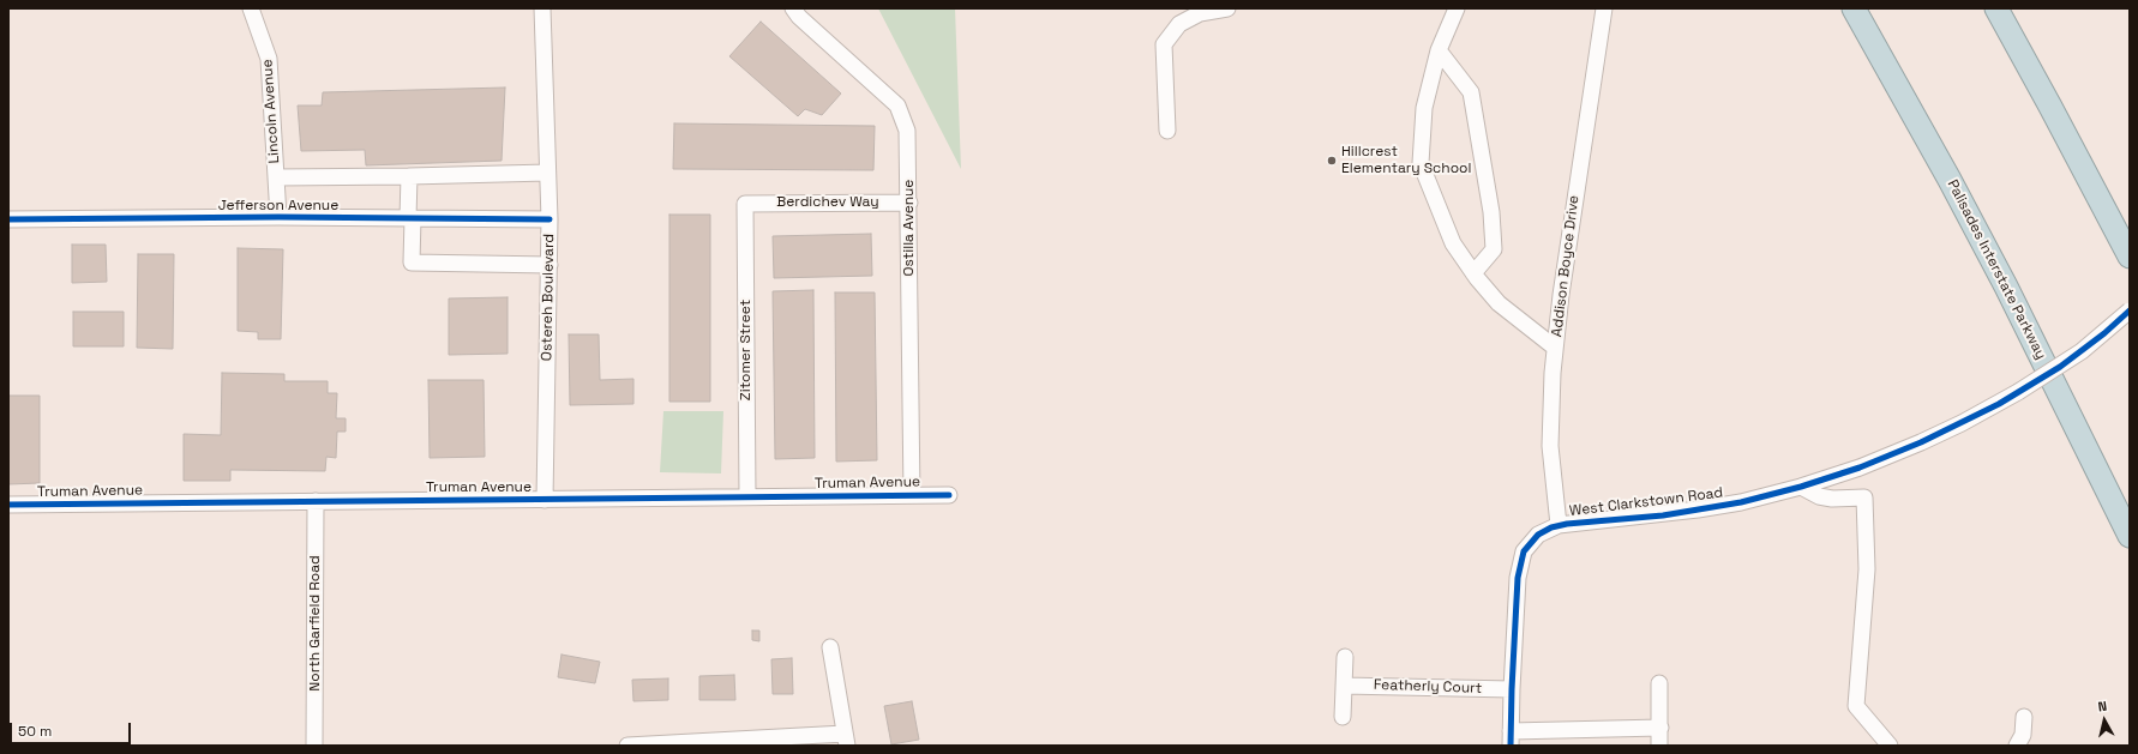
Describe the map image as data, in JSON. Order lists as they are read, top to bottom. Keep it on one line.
{"streets":{"highway":["Palisades Interstate Parkway"],"street":["Lincoln Avenue","Berdichev Way","Jefferson Avenue","Ostilla Avenue","Addison Boyce Drive","Ostereh Boulevard","Zitomer Street","Truman Avenue","West Clarkstown Road","North Garfield Road","Featherly Court"]},"crossings":[["Lincoln Avenue","Jefferson Avenue"],["Berdichev Way","Ostilla Avenue"],["Berdichev Way","Zitomer Street"],["Jefferson Avenue","Ostereh Boulevard"],["Ostilla Avenue","Truman Avenue"],["Addison Boyce Drive","West Clarkstown Road"],["Ostereh Boulevard","Truman Avenue"],["Zitomer Street","Truman Avenue"],["Truman Avenue","North Garfield Road"],["West Clarkstown Road","Featherly Court"]],"places":["Hillcrest Elementary School"],"scale_bar":"50 m","north":"top"}
